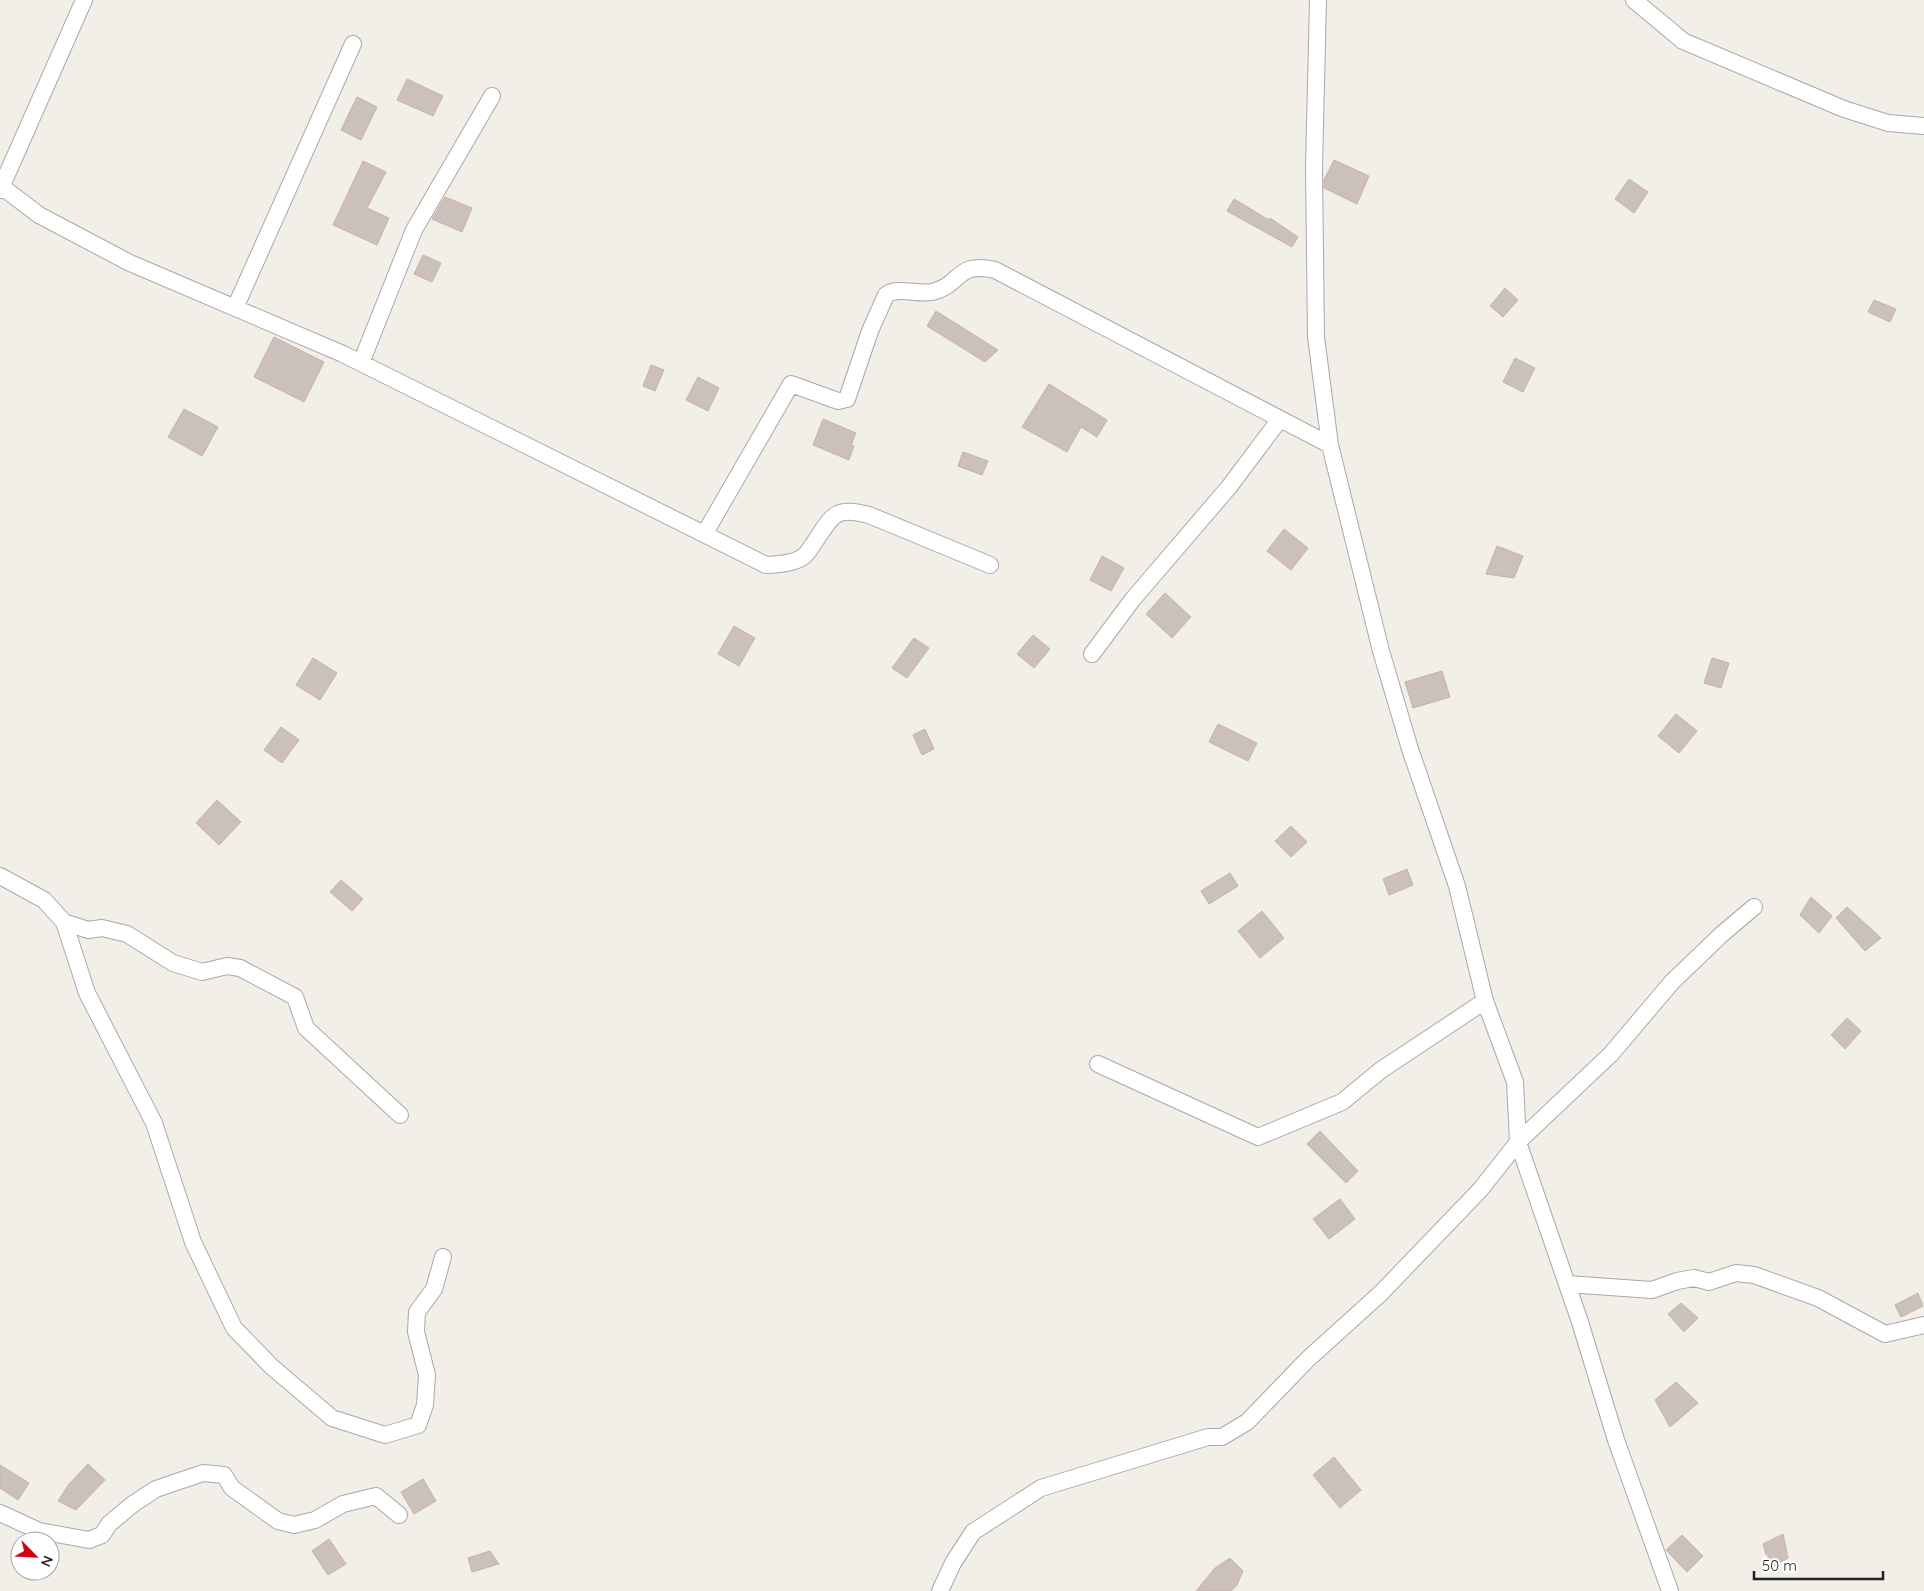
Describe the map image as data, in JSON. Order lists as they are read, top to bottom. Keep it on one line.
{"scale_bar":"50 m","north":"bottom right"}
